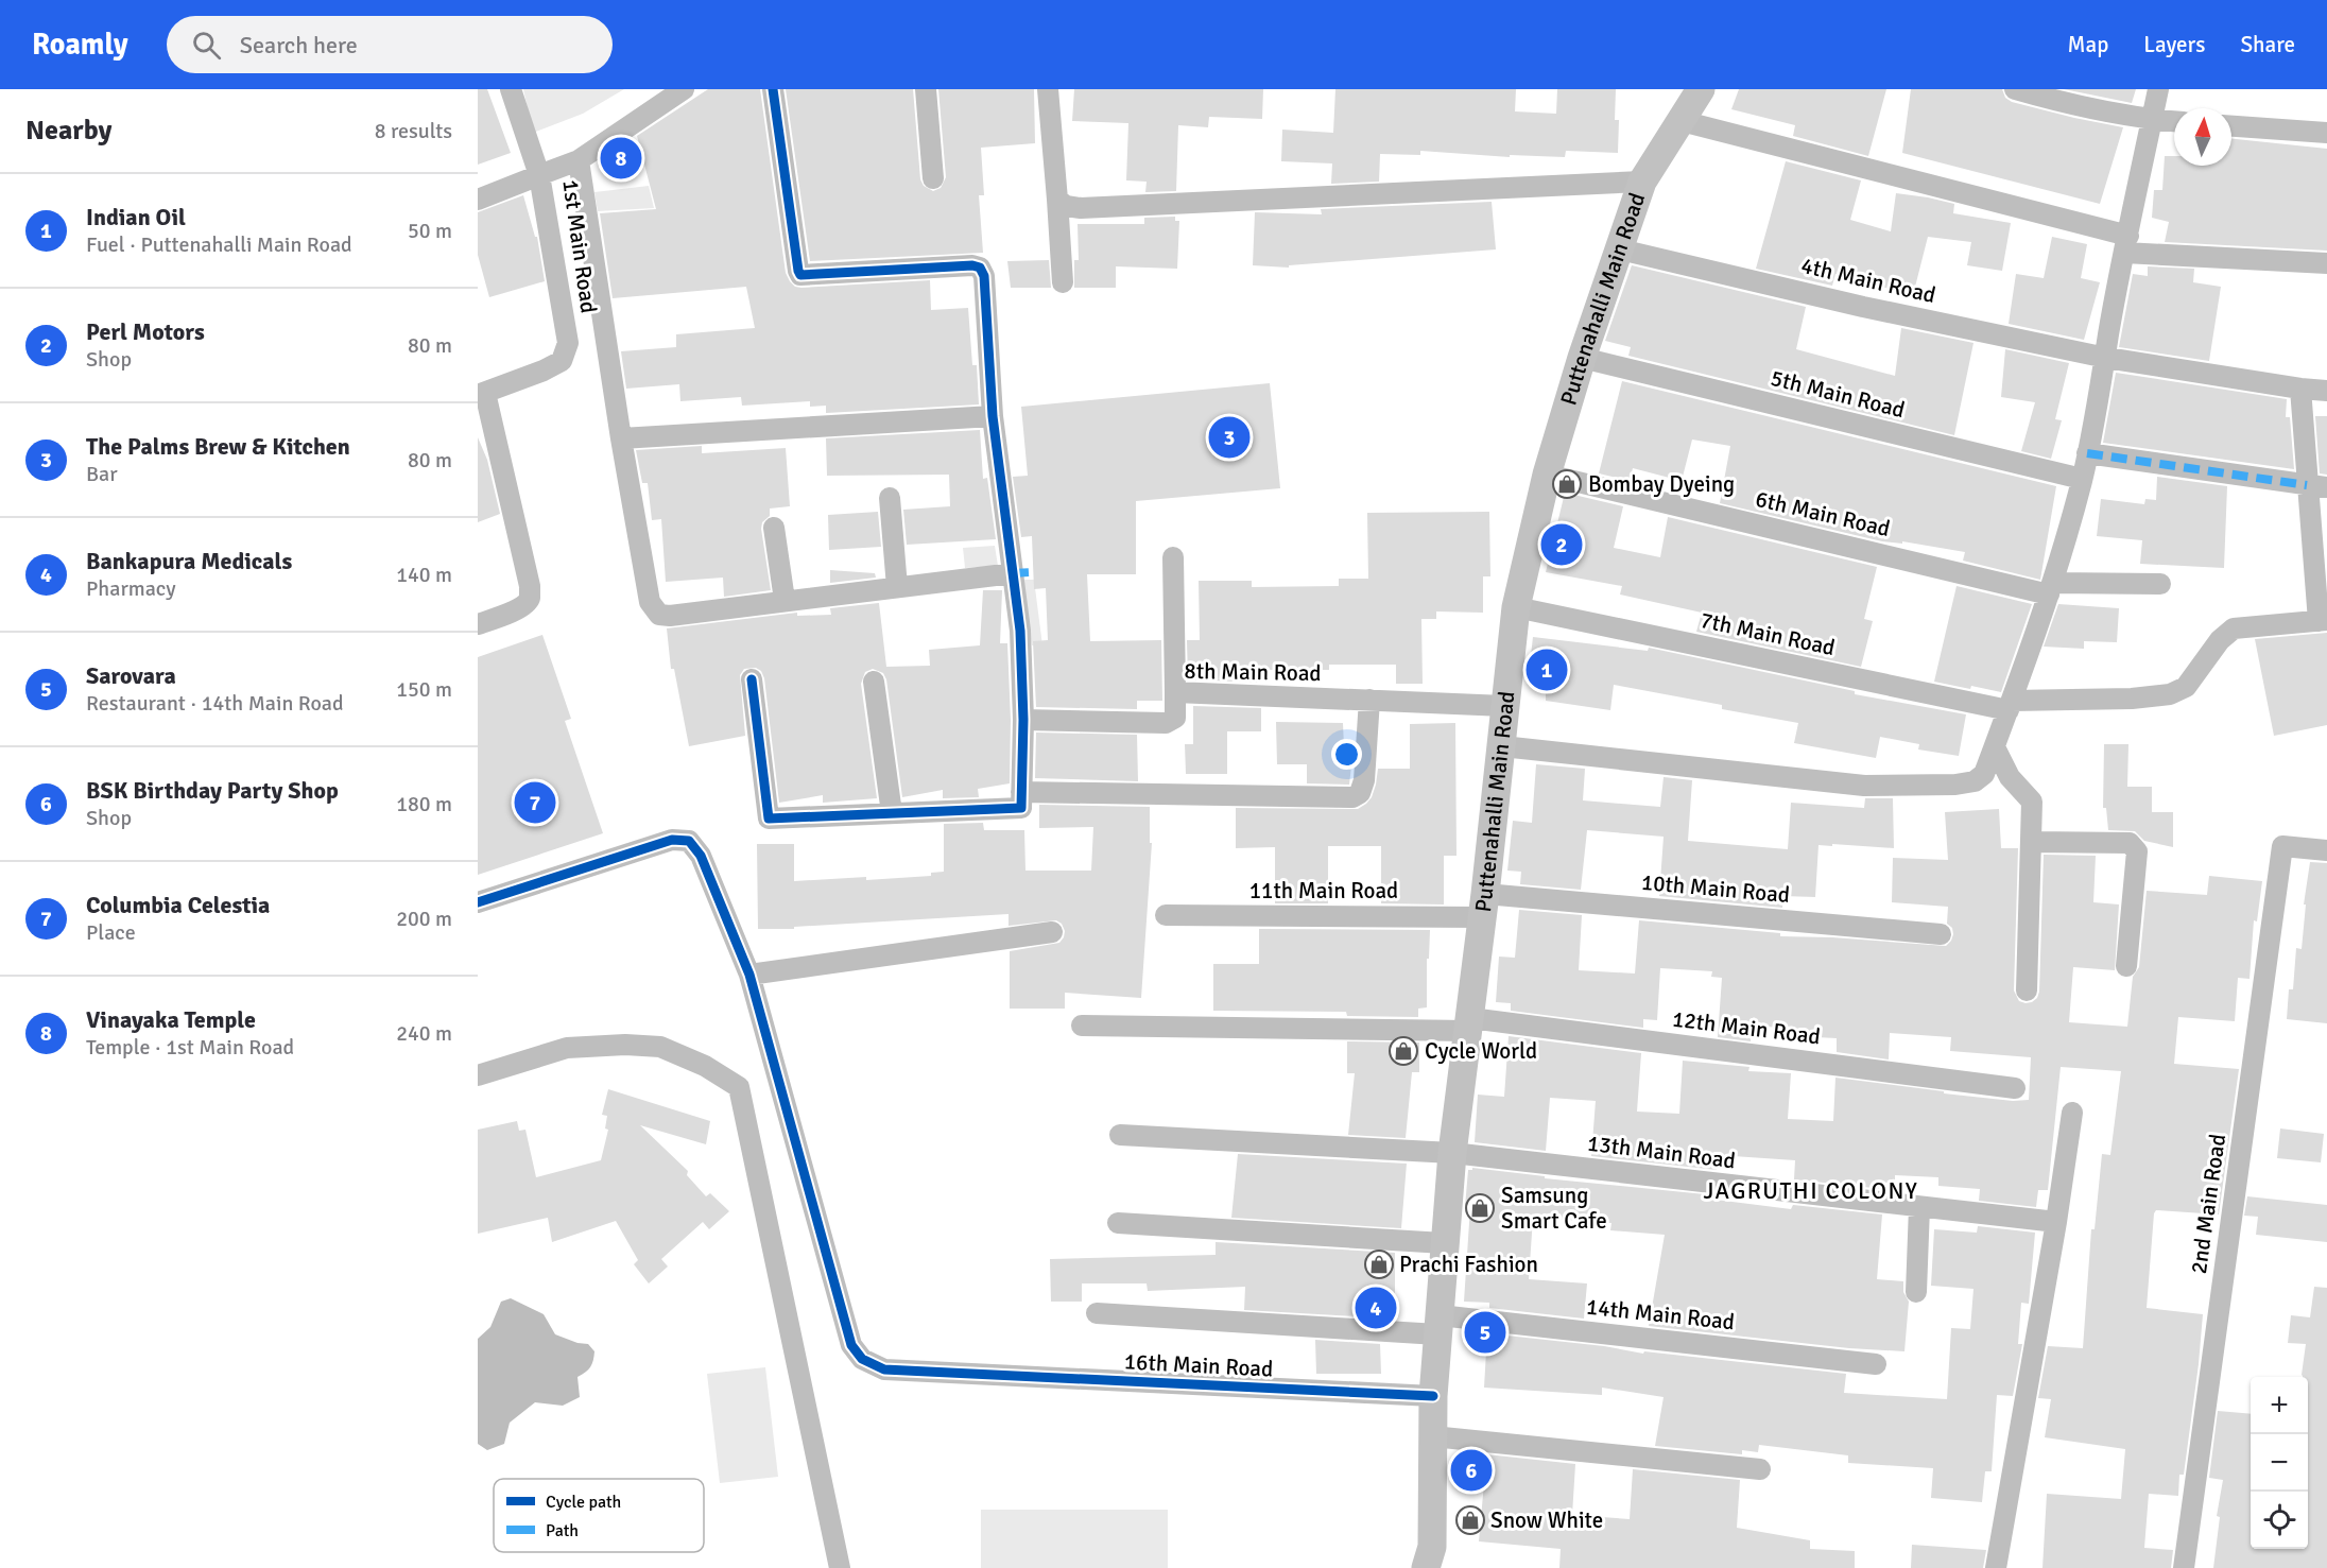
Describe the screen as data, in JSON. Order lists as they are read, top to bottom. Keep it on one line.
{"streets":{"main road":["Puttenahalli Main Road"],"street":["1st Main Road","4th Main Road","5th Main Road","6th Main Road","7th Main Road","8th Main Road","10th Main Road","11th Main Road","12th Main Road","13th Main Road","2nd Main Road","14th Main Road","16th Main Road"]},"crossings":[["4th Main Road","Puttenahalli Main Road"],["Puttenahalli Main Road","5th Main Road"],["Puttenahalli Main Road","6th Main Road"],["Puttenahalli Main Road","7th Main Road"],["Puttenahalli Main Road","8th Main Road"],["Puttenahalli Main Road","10th Main Road"],["Puttenahalli Main Road","11th Main Road"],["Puttenahalli Main Road","12th Main Road"],["Puttenahalli Main Road","13th Main Road"],["Puttenahalli Main Road","14th Main Road"],["Puttenahalli Main Road","16th Main Road"],["10th Main Road","11th Main Road"]],"districts":["JAGRUTHI COLONY"],"places":{"shop":["Bombay Dyeing","Cycle World","Samsung Smart Cafe","Prachi Fashion","Snow White"]},"legend":["Cycle path","Path"],"north":"top","page":{"header":"Roamly","search":"Search here","nav":["Map","Layers","Share"],"heading":["Nearby","8 results"],"pins":["8","3","2","1","7","4","5","6"],"list":[{"mark":"1","name":"Indian Oil","note":"Fuel · Puttenahalli Main Road","value":"50 m"},{"mark":"2","name":"Perl Motors","note":"Shop","value":"80 m"},{"mark":"3","name":"The Palms Brew & Kitchen","note":"Bar","value":"80 m"},{"mark":"4","name":"Bankapura Medicals","note":"Pharmacy","value":"140 m"},{"mark":"5","name":"Sarovara","note":"Restaurant · 14th Main Road","value":"150 m"},{"mark":"6","name":"BSK Birthday Party Shop","note":"Shop","value":"180 m"},{"mark":"7","name":"Columbia Celestia","note":"Place","value":"200 m"},{"mark":"8","name":"Vinayaka Temple","note":"Temple · 1st Main Road","value":"240 m"}],"map_buttons":["+","−"]}}
